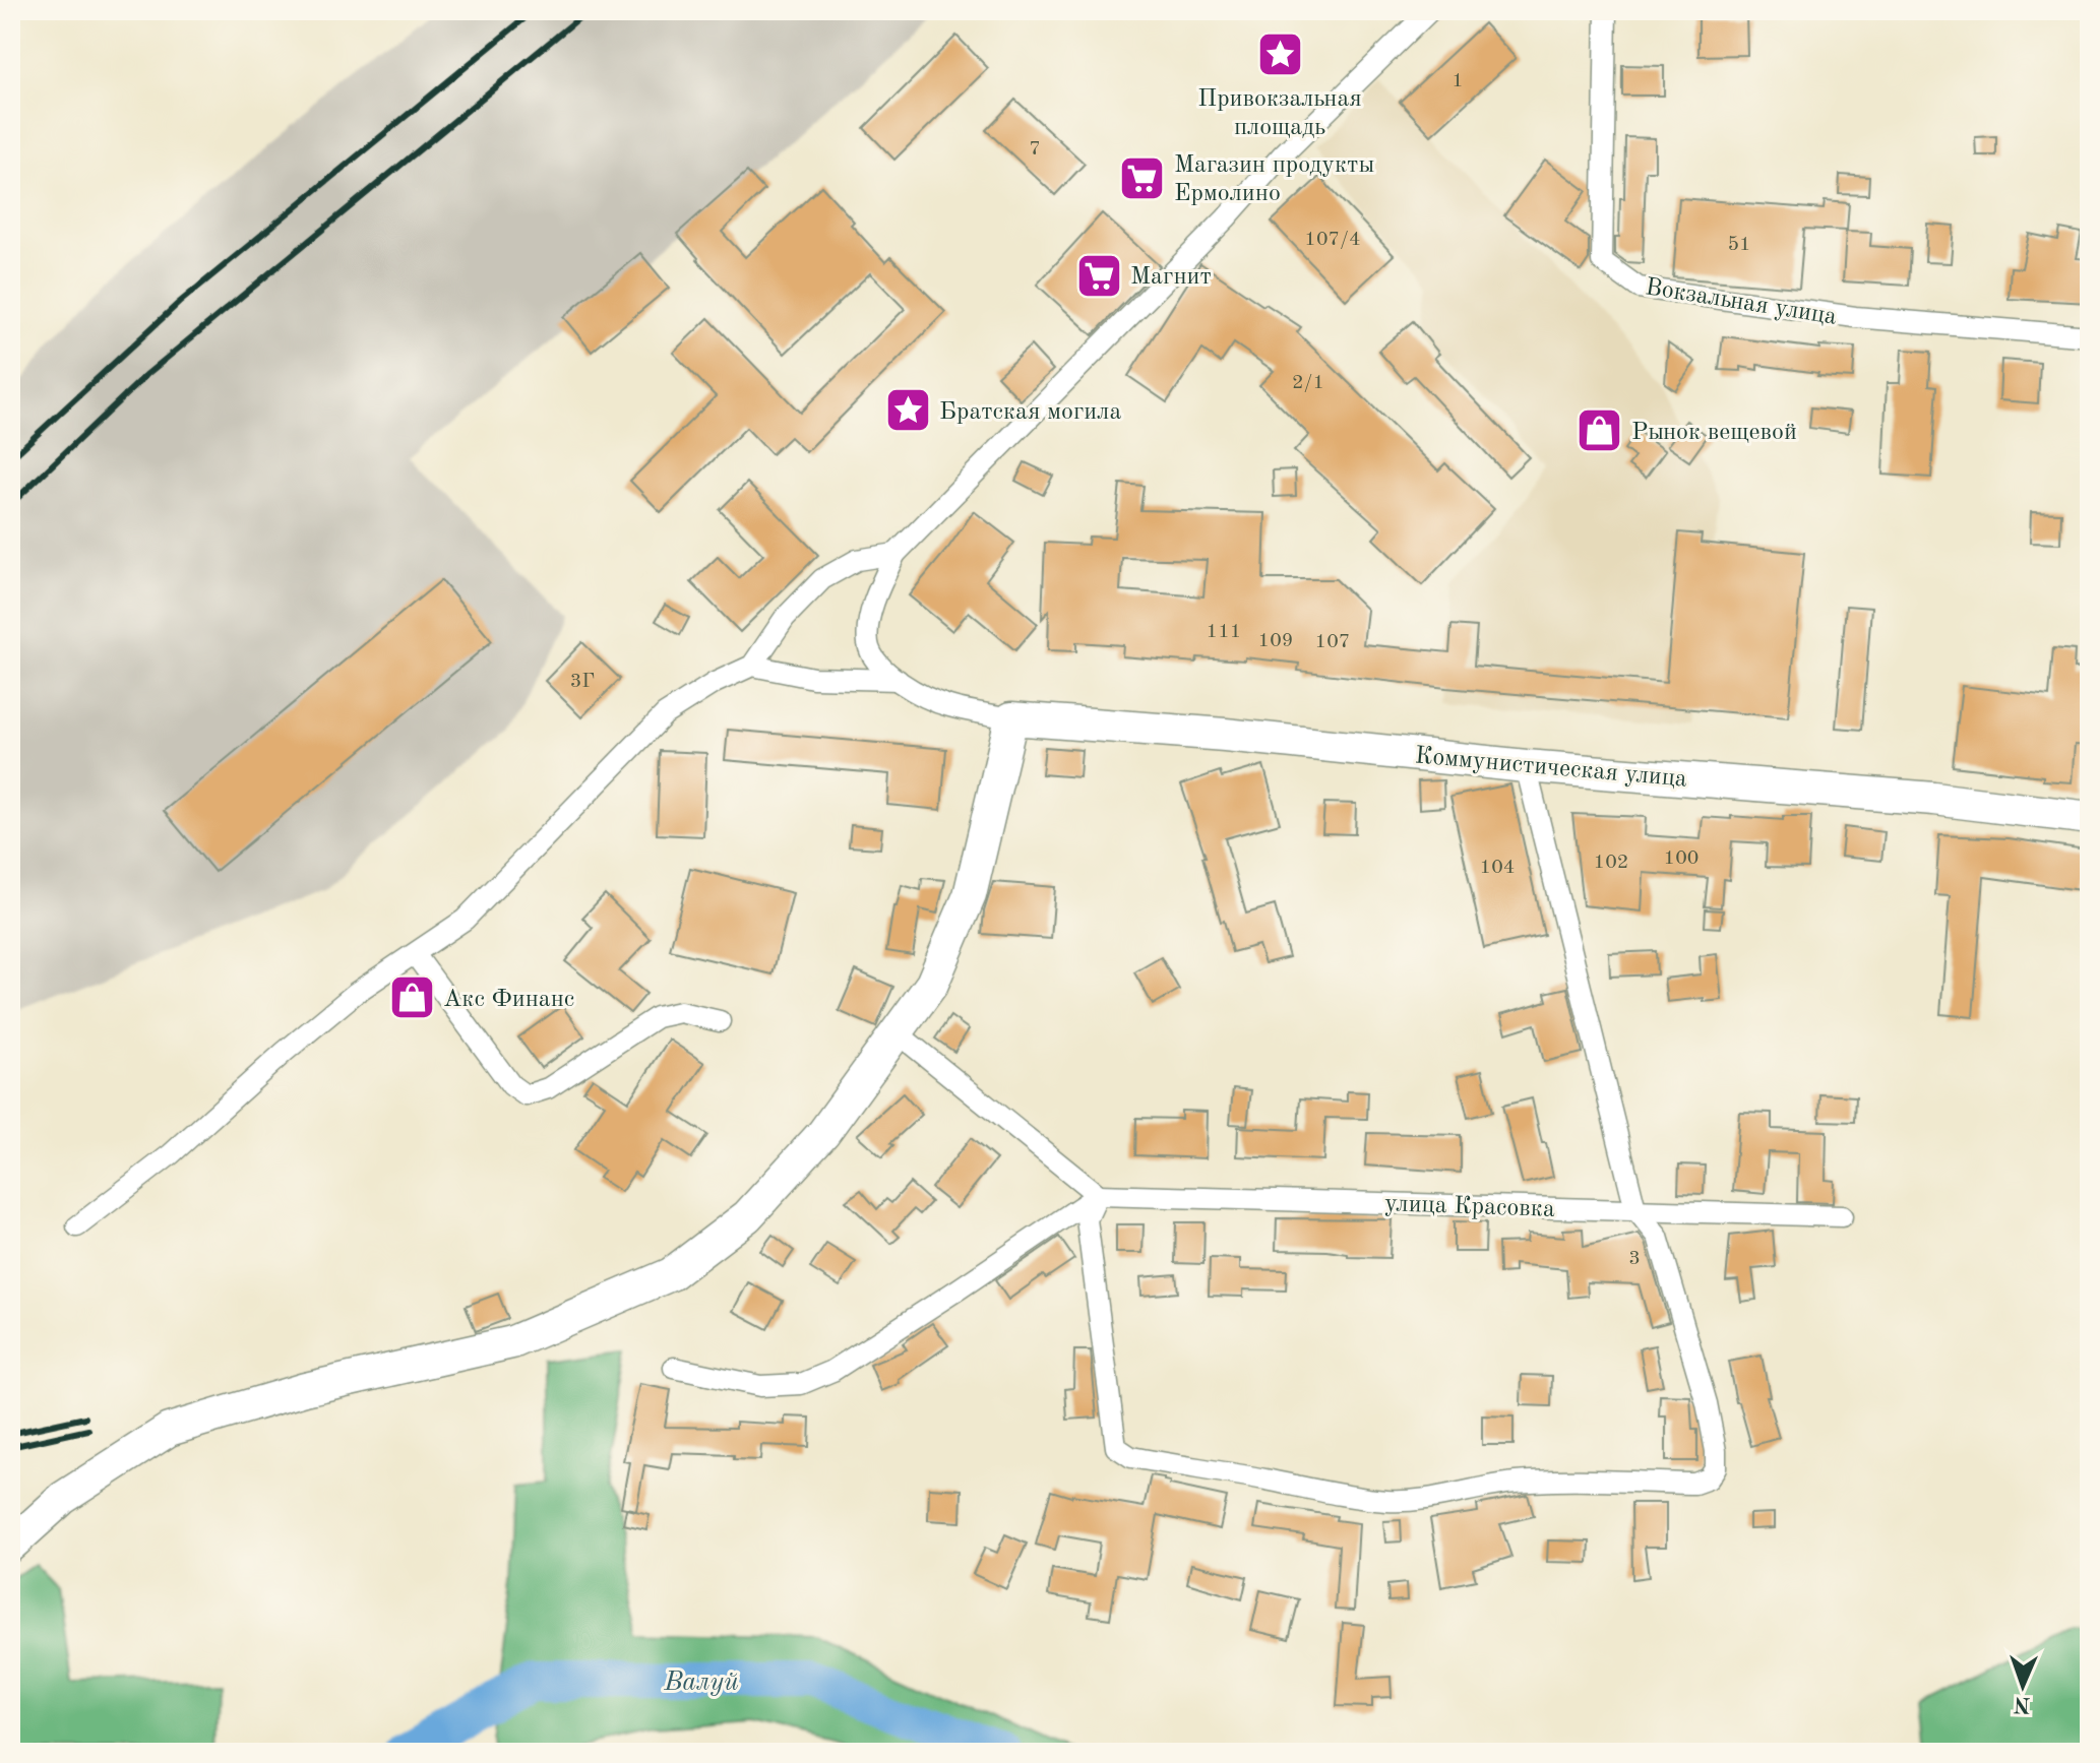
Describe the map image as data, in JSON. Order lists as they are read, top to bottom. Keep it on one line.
{"streets":{"main road":["Коммунистическая улица"],"street":["Вокзальная улица","улица Красовка"]},"water":["Валуй"],"places":{"place":["Привокзальная площадь","Братская могила"],"supermarket":["Магазин продукты Ермолино","Магнит"],"shop":["Рынок вещевой","Акс Финанс"]},"house_numbers":["1","7","107/4","51","2/1","111","109","107","3Г","100","102","104","3"],"north":"bottom"}
